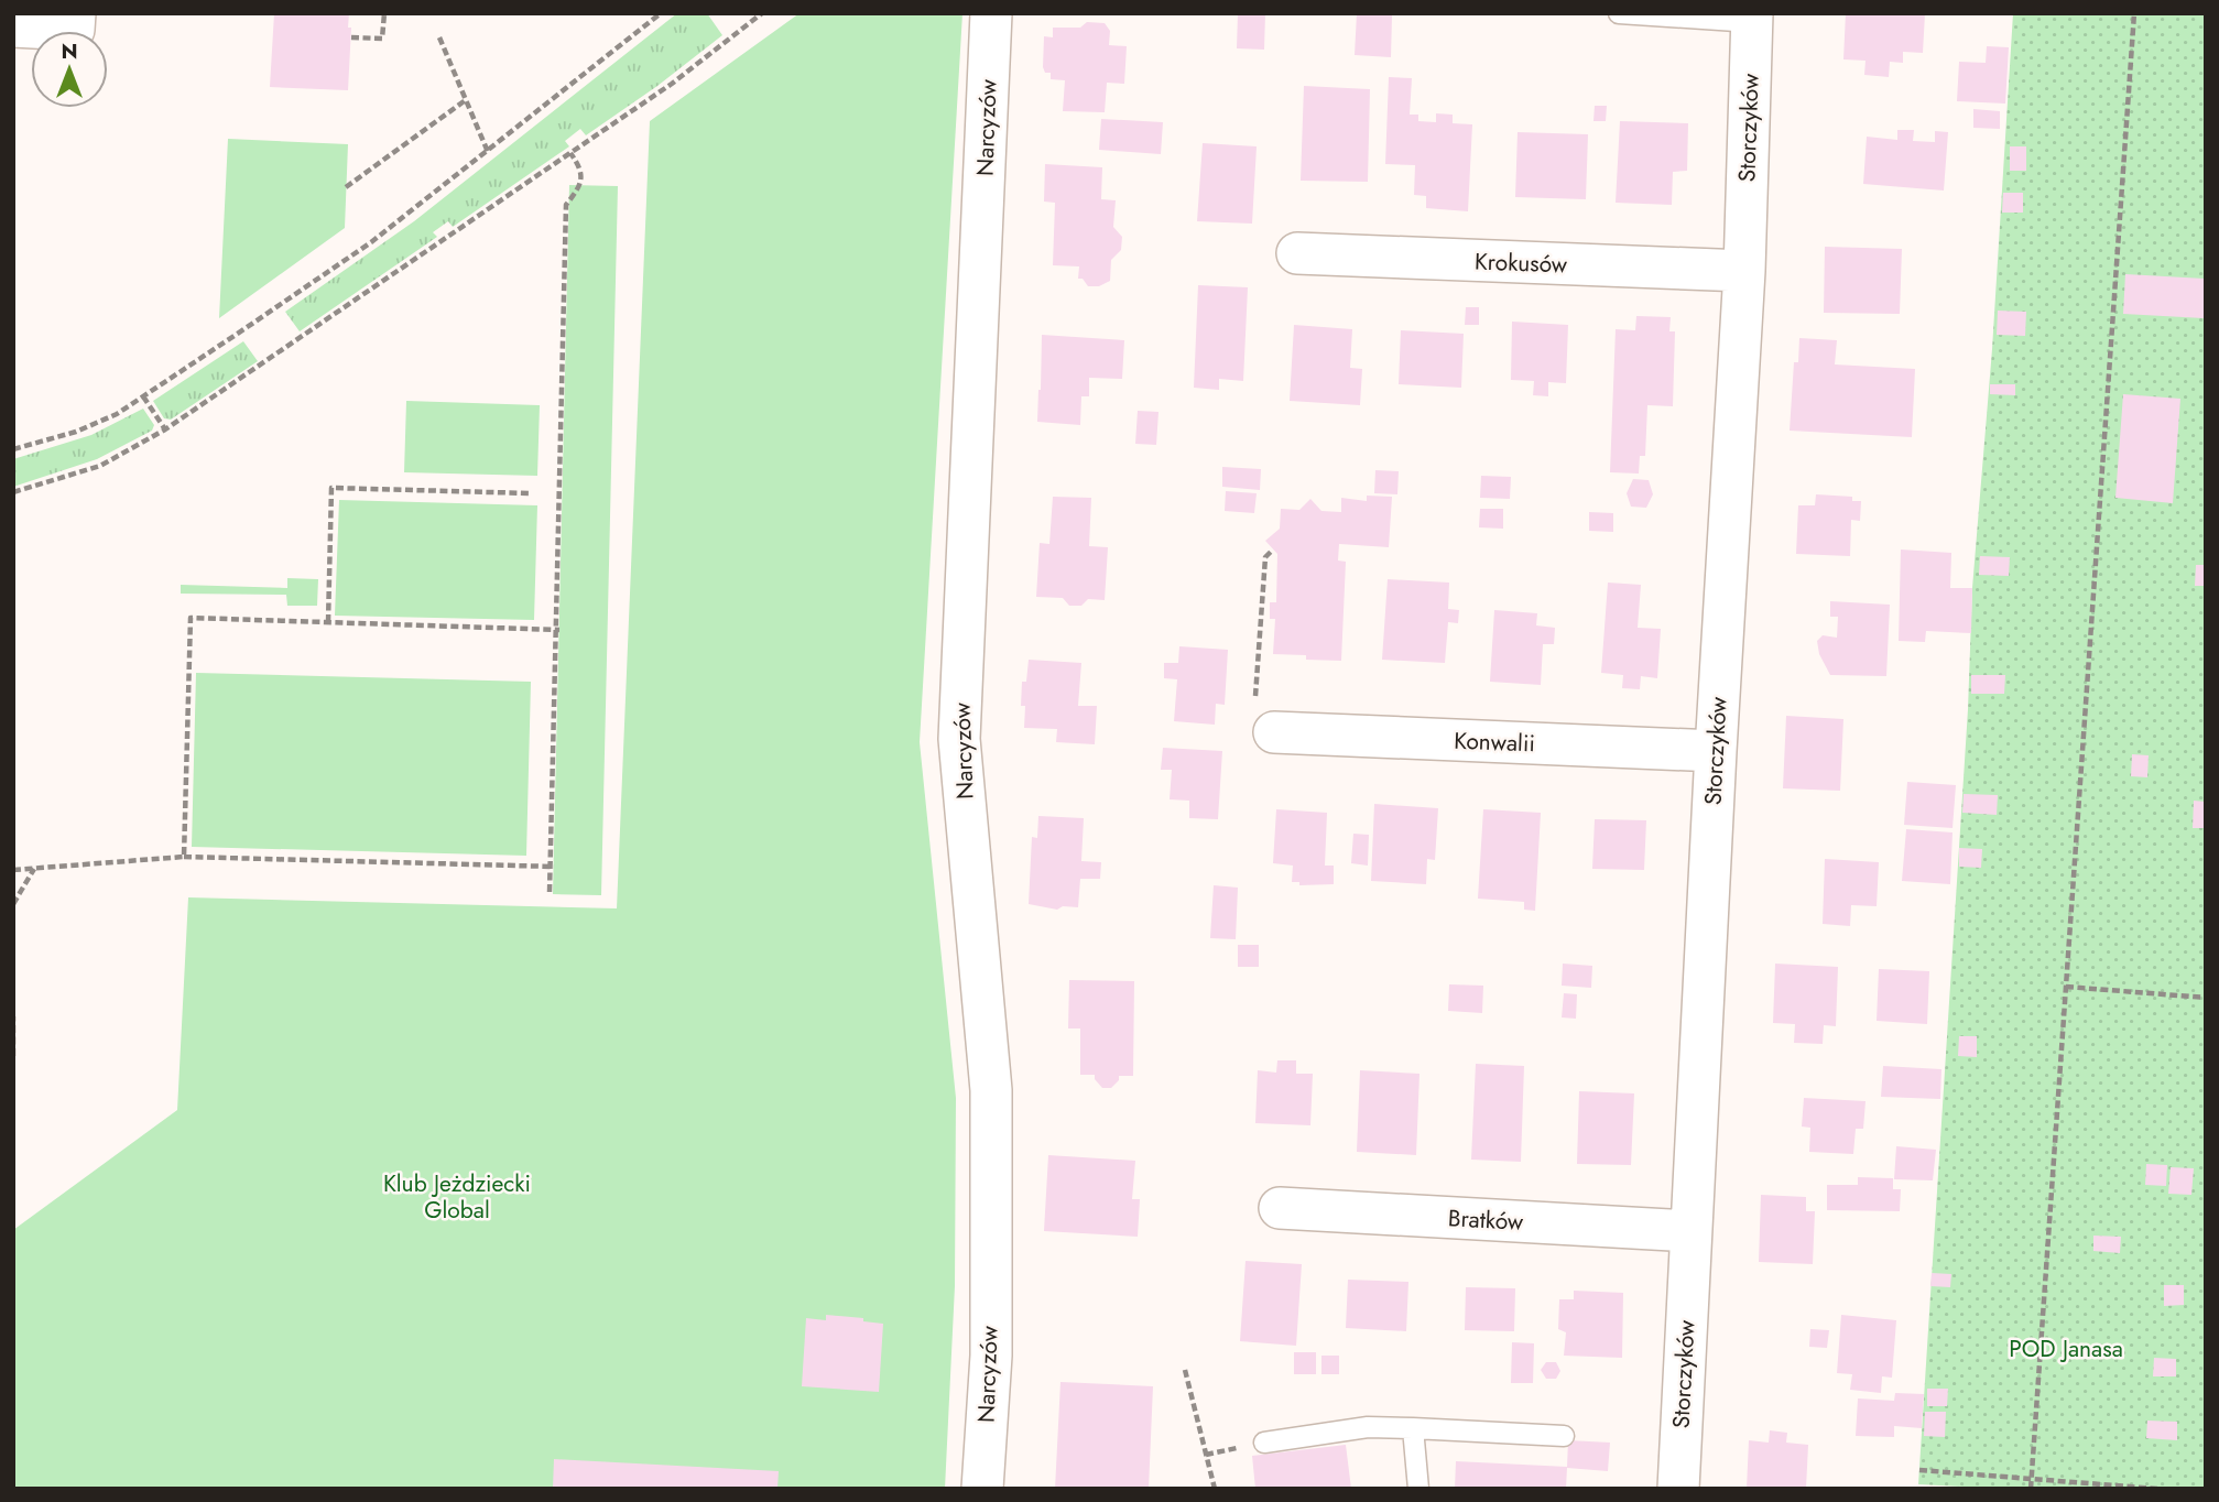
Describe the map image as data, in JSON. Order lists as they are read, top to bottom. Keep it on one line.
{"streets":{"street":["Narcyzów","Storczyków","Krokusów","Konwalii","Bratków"]},"crossings":[["Storczyków","Krokusów"],["Storczyków","Konwalii"],["Storczyków","Bratków"]],"parks":["Klub Jeżdziecki Global","POD Janasa"],"north":"top"}
